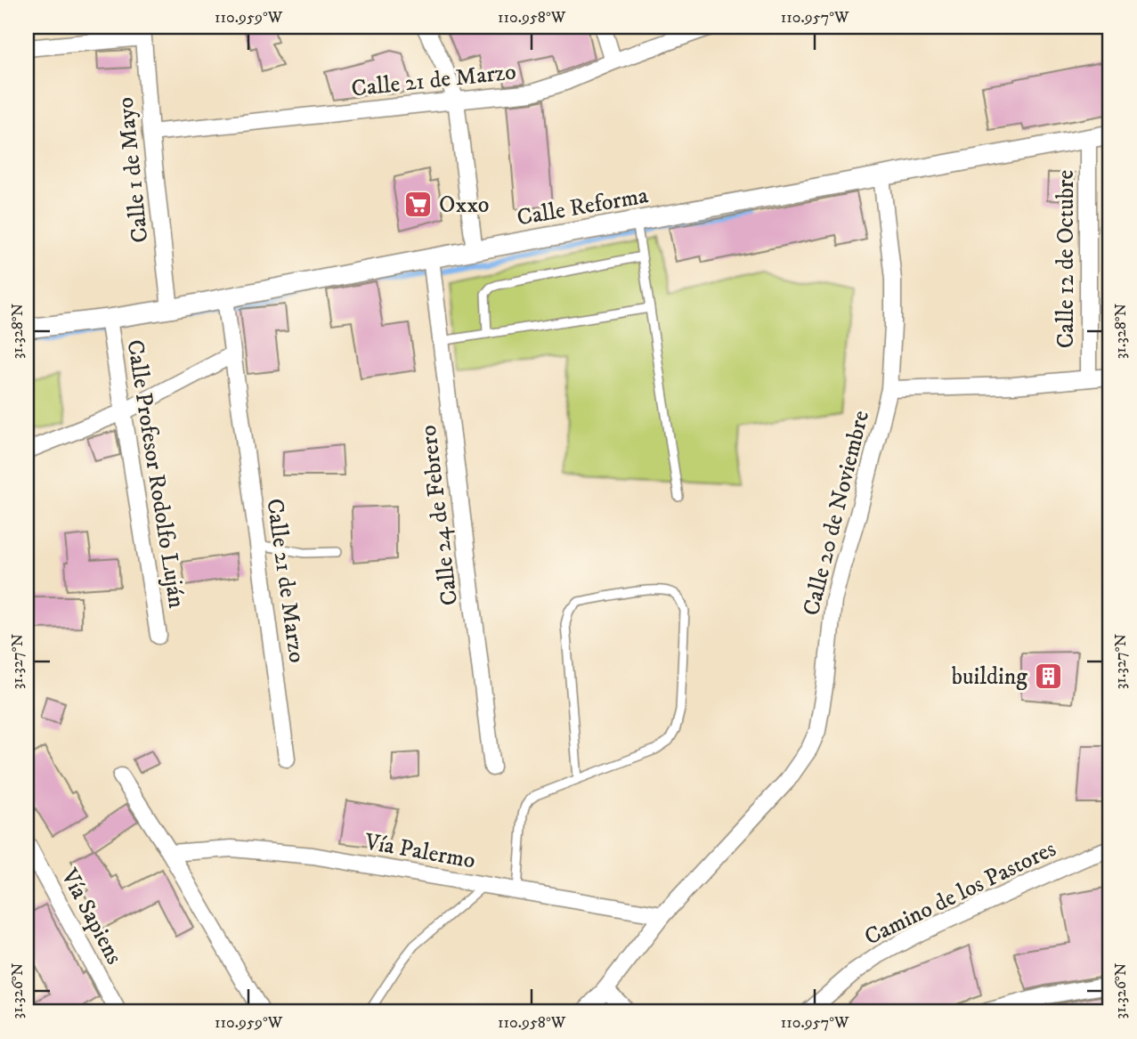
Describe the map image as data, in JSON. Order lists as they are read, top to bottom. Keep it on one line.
{"streets":{"street":["Calle 21 de Marzo","Calle 1 de Mayo","Calle Reforma","Calle 12 de Octubre","Calle Profesor Rodolfo Luján","Calle 20 de Noviembre","Calle 24 de Febrero","Vía Palermo","Camino de los Pastores","Vía Sapiens"]},"crossings":[["Calle 21 de Marzo","Calle 1 de Mayo"],["Calle 21 de Marzo","Calle Reforma"],["Calle 1 de Mayo","Calle Reforma"],["Calle Reforma","Calle 12 de Octubre"],["Calle Reforma","Calle Profesor Rodolfo Luján"],["Calle Reforma","Calle 20 de Noviembre"],["Calle Reforma","Calle 24 de Febrero"],["Calle 20 de Noviembre","Vía Palermo"]],"places":{"supermarket":["Oxxo"],"building":["building"]},"coordinates":["110.959°W","110.958°W","110.957°W","31.328°N","31.327°N","31.326°N"]}
